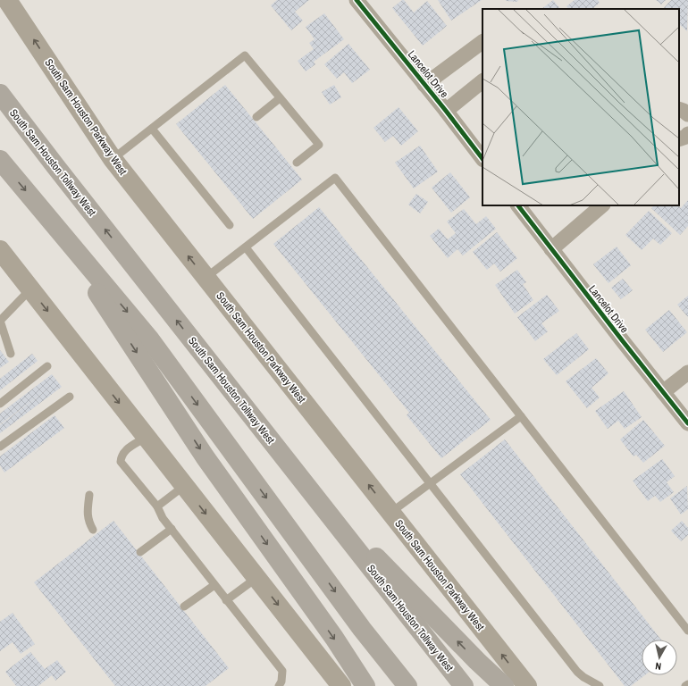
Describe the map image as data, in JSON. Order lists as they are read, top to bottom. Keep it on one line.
{"streets":{"highway":["South Sam Houston Tollway West"],"main road":["South Sam Houston Parkway West"],"street":["Lancelot Drive"]},"north":"bottom"}
